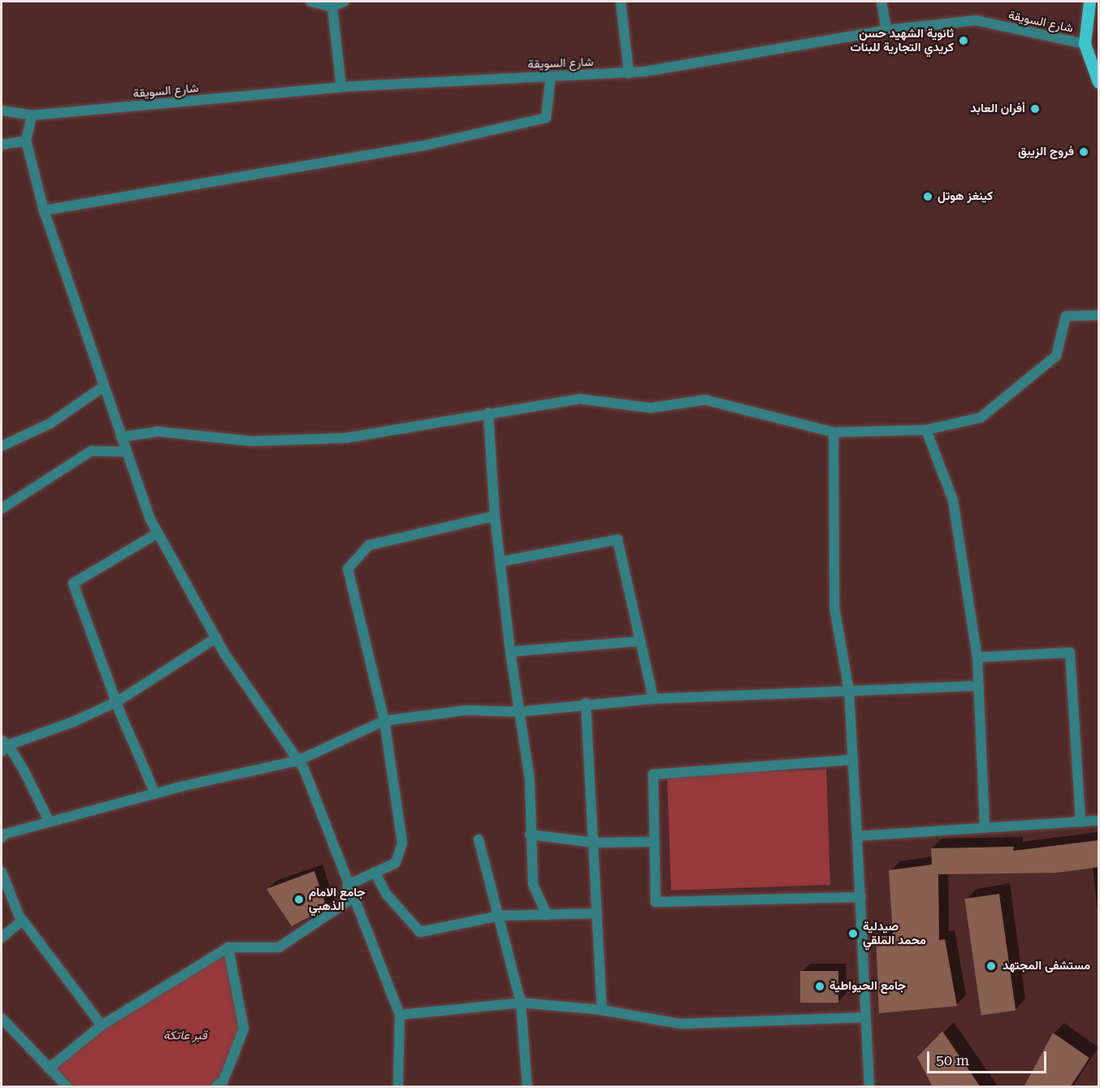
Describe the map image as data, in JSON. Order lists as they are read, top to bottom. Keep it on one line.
{"streets":{"street":["شارع السويقة"]},"parks":["قبر عاتكة"],"places":["ثانوية الشهيد حسن كريدي التجارية للبنات","أفران العابد","فروج الزيبق","كينغز هوتل","جامع الامام الذهبي","صيدلية محمد الملقي","مستشفى المجتهد","جامع الحيواطية"],"scale_bar":"50 m"}
